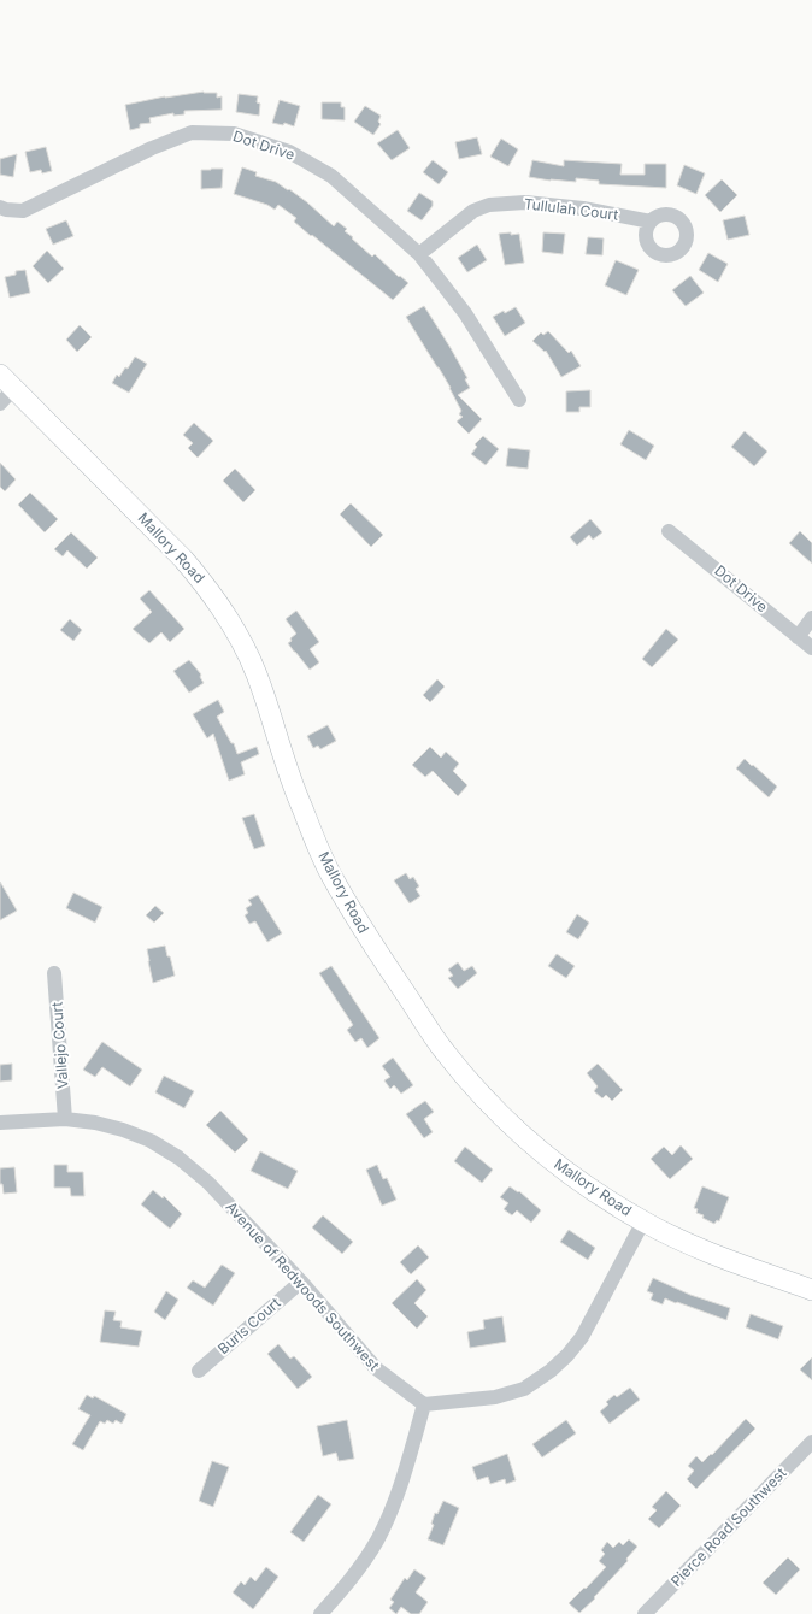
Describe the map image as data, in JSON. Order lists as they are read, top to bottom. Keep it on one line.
{"streets":{"street":["Dot Drive","Tullulah Court","Mallory Road","Vallejo Court","Avenue of Redwoods Southwest","Burls Court","Pierce Road Southwest"]},"crossings":[["Dot Drive","Tullulah Court"],["Vallejo Court","Avenue of Redwoods Southwest"],["Avenue of Redwoods Southwest","Burls Court"]]}
